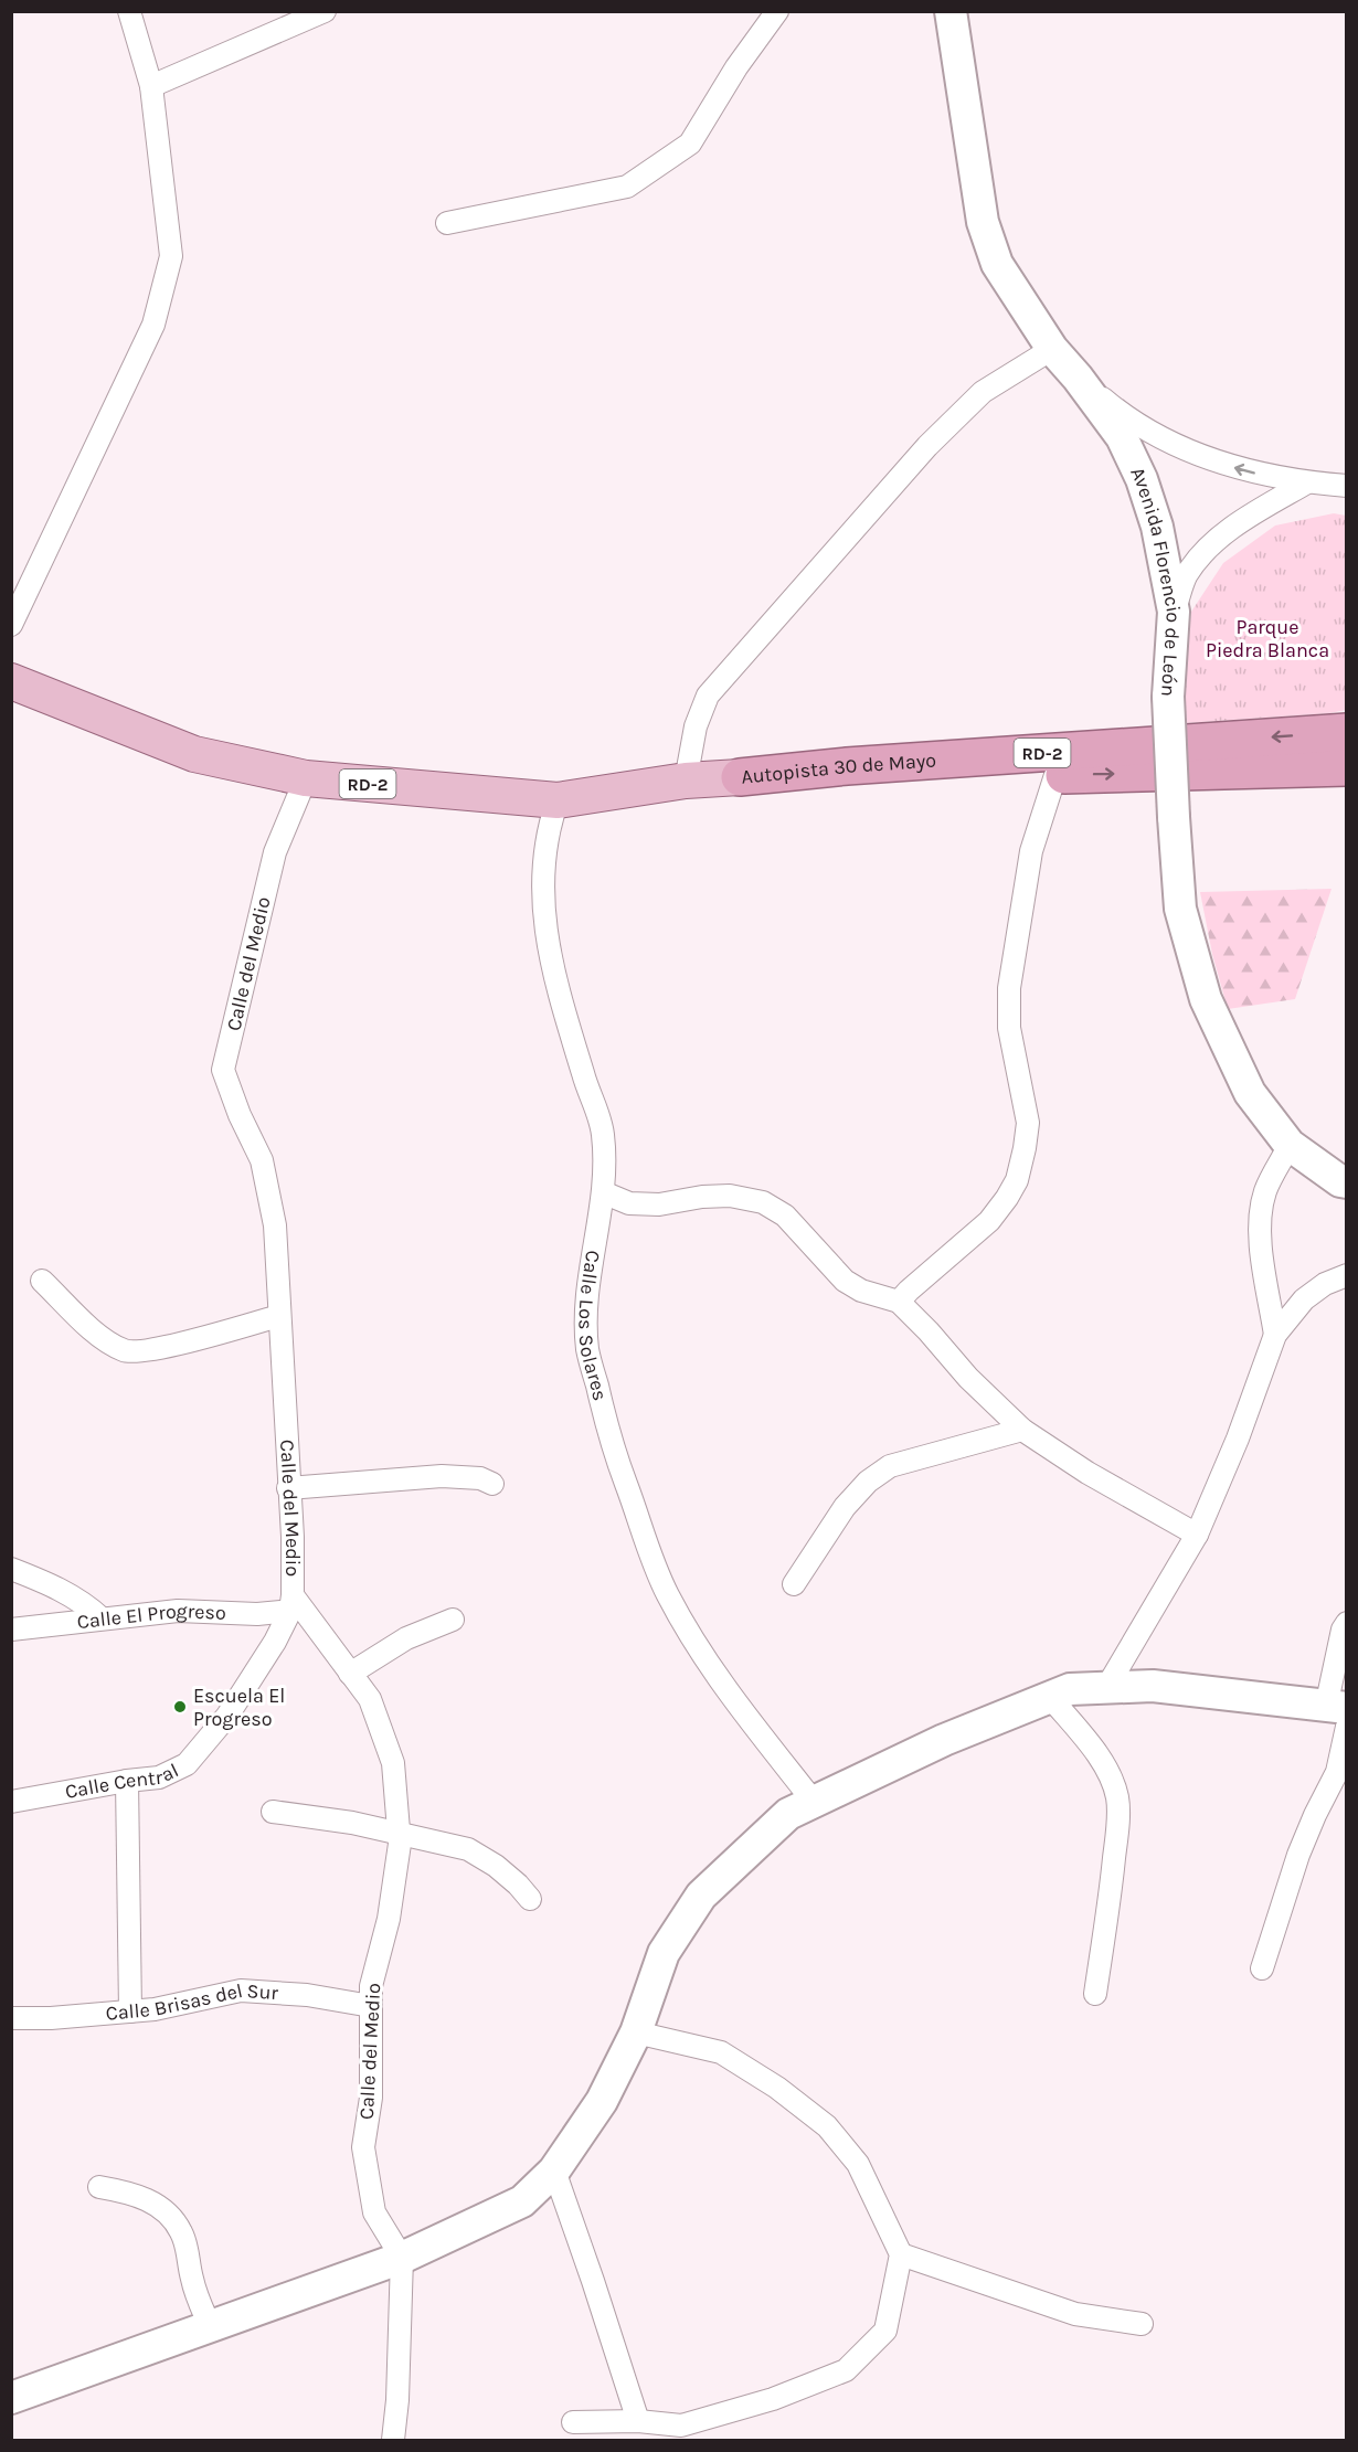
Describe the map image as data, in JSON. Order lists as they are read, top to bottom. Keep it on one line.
{"streets":{"highway":["RD-2","Autopista 30 de Mayo"],"main road":["Avenida Florencio de León"],"street":["Calle del Medio","Calle Los Solares","Calle El Progreso","Calle Central","Calle Brisas del Sur"]},"crossings":[["RD-2","Autopista 30 de Mayo"],["RD-2","Calle del Medio"],["RD-2","Calle Los Solares"],["Calle del Medio","Calle El Progreso"],["Calle del Medio","Calle Central"],["Calle del Medio","Calle Brisas del Sur"],["Calle El Progreso","Calle Central"]],"parks":["Parque Piedra Blanca"],"places":["Escuela El Progreso"]}
